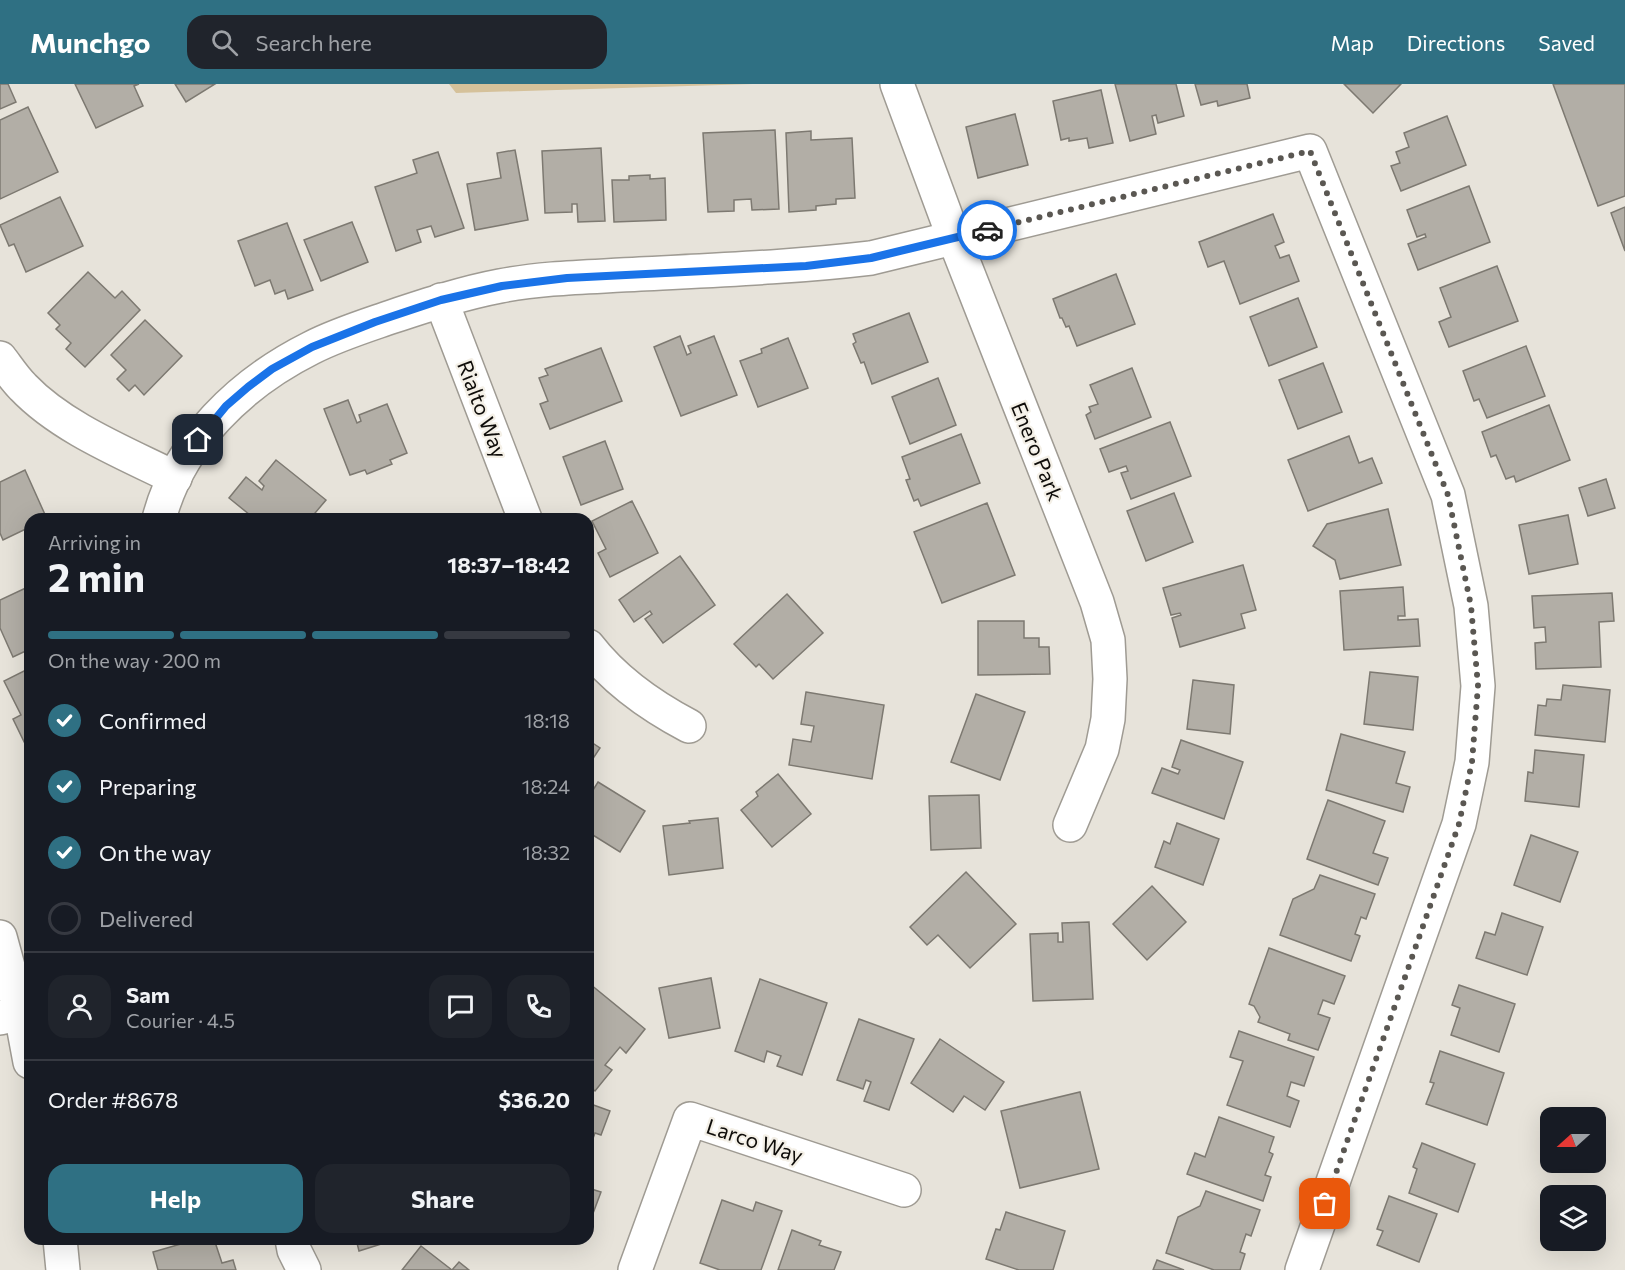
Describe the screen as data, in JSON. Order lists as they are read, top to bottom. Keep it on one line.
{"streets":{"street":["Rialto Way","Enero Park","Larco Way"]},"north":"left","page":{"header":"Munchgo","search":"Search here","nav":["Map","Directions","Saved"],"heading":["2 min","Arriving in","18:37–18:42"],"panel":["Sam","Courier · 4.5","Order #8678","$36.20"],"bar":"On the way · 200 m","list":[["Confirmed","18:18"],["Preparing","18:24"],["On the way","18:32"],"Delivered"],"buttons":["Help","Share"]}}
